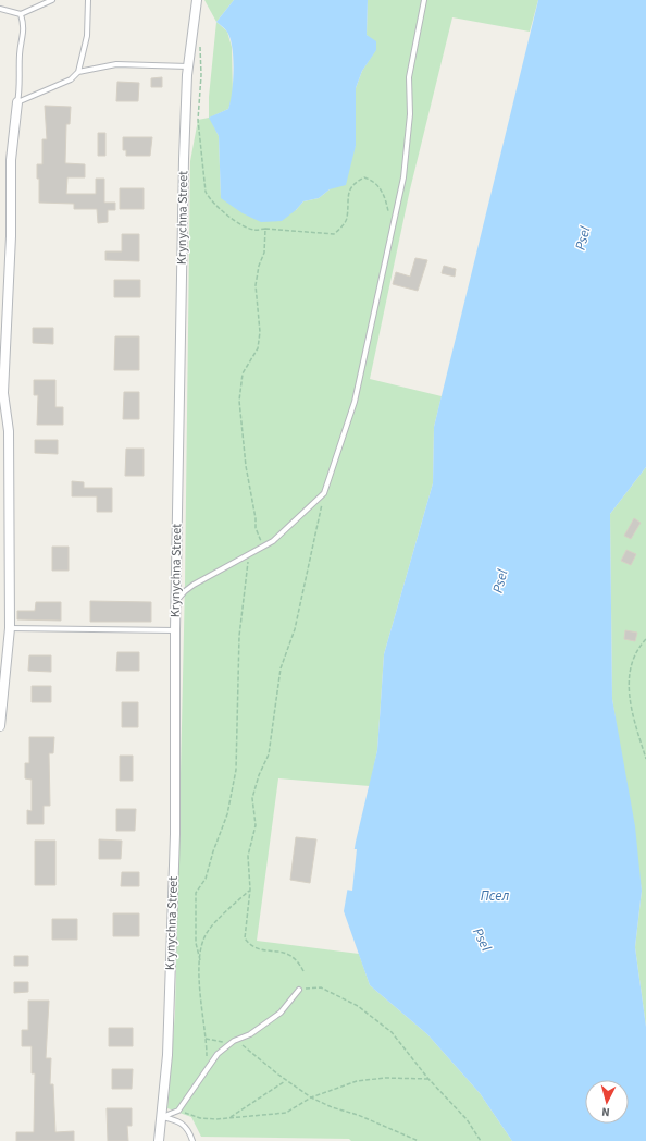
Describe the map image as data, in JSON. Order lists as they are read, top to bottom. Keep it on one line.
{"streets":{"street":["Krynychna Street"]},"water":["Psel","Псел"],"north":"bottom"}
